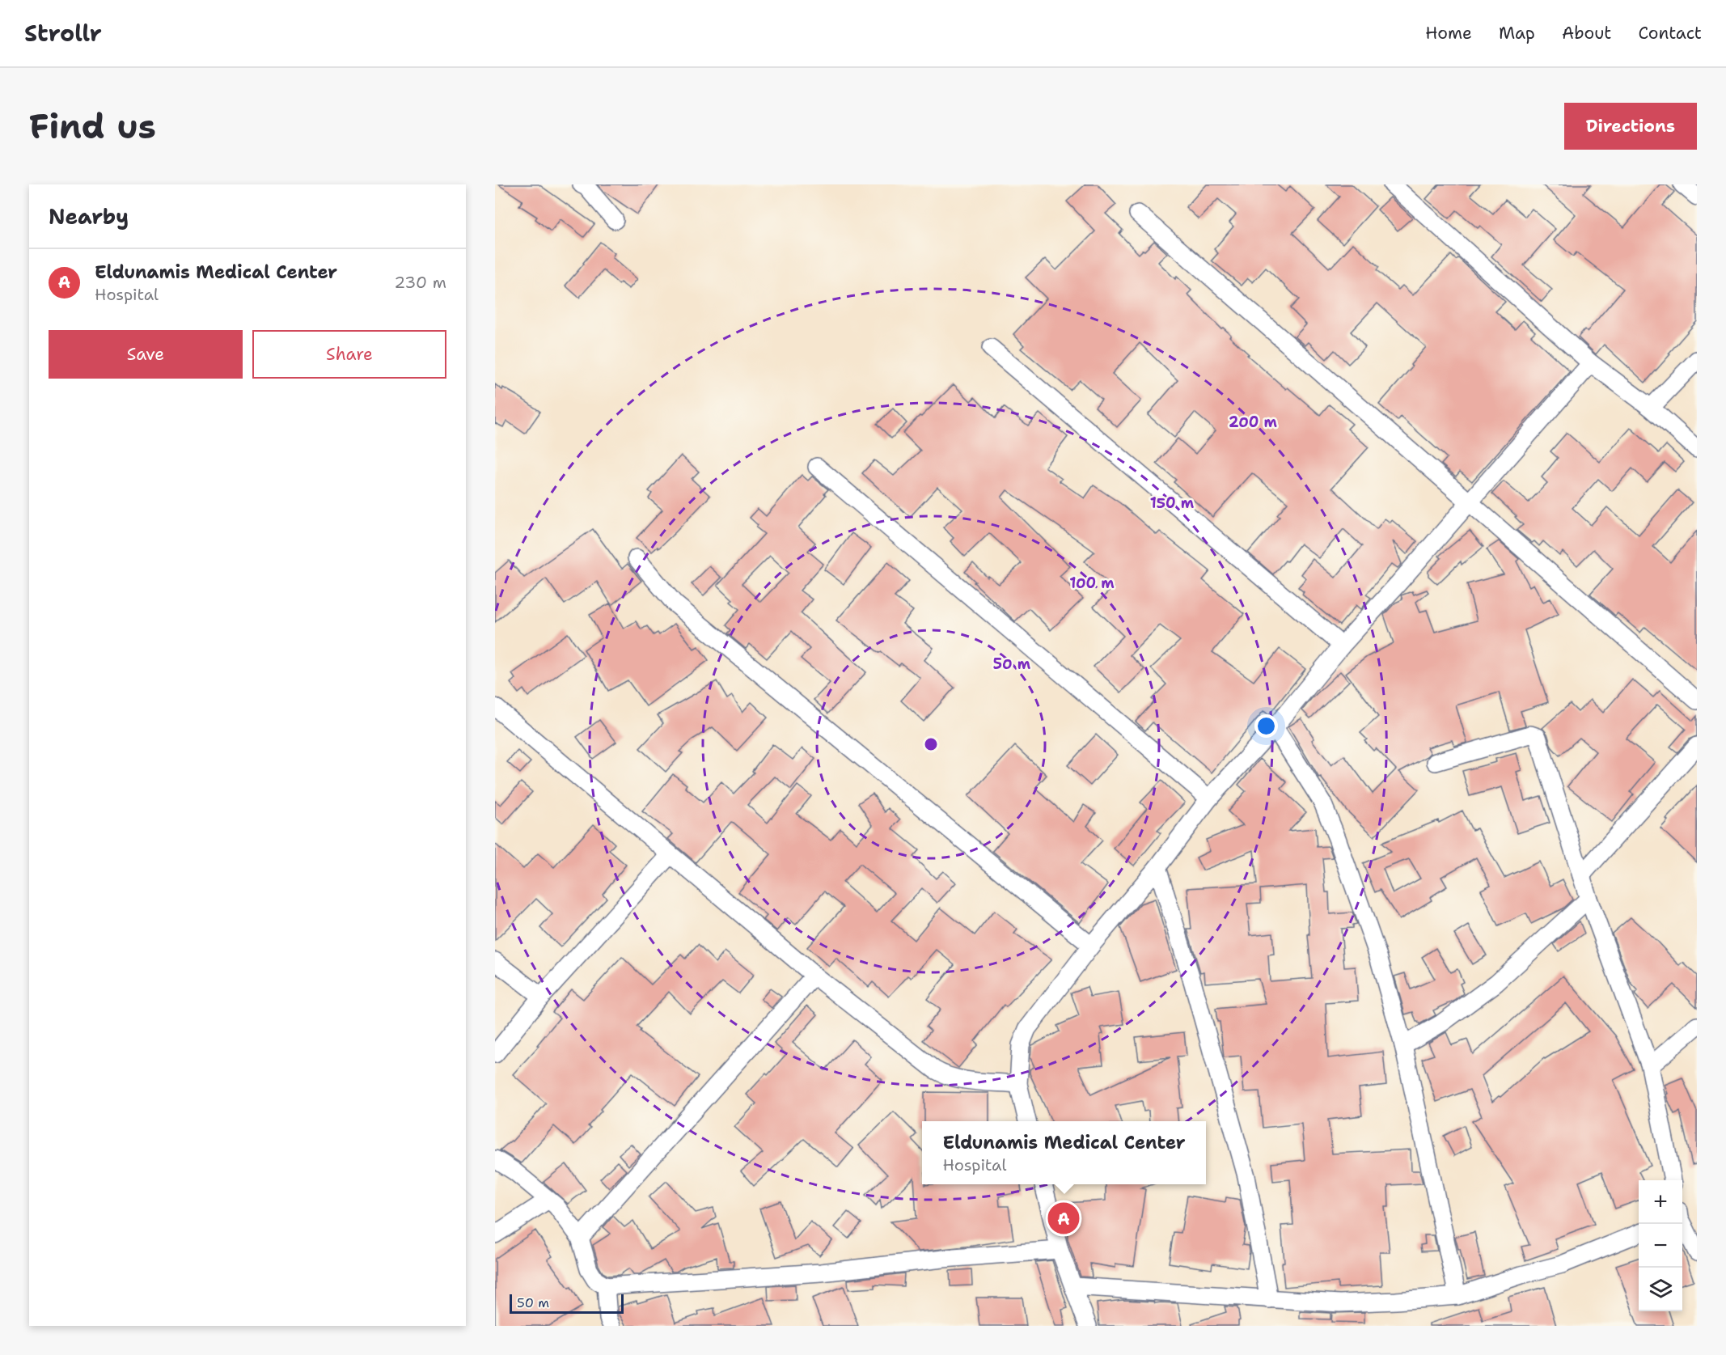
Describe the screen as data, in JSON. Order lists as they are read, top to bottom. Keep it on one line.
{"scale_bar":"50 m","page":{"header":"Strollr","nav":["Home","Map","About","Contact"],"buttons":["Directions",["Save","Share"]],"title":"Find us","heading":"Nearby","list":[{"mark":"A","name":"Eldunamis Medical Center","note":"Hospital","value":"230 m"}],"popup":["Eldunamis Medical Center","Hospital"],"map_buttons":["+","−"],"pins":"A","scale":"50 m"},"rings":["200 m","150 m","100 m","50 m"]}
